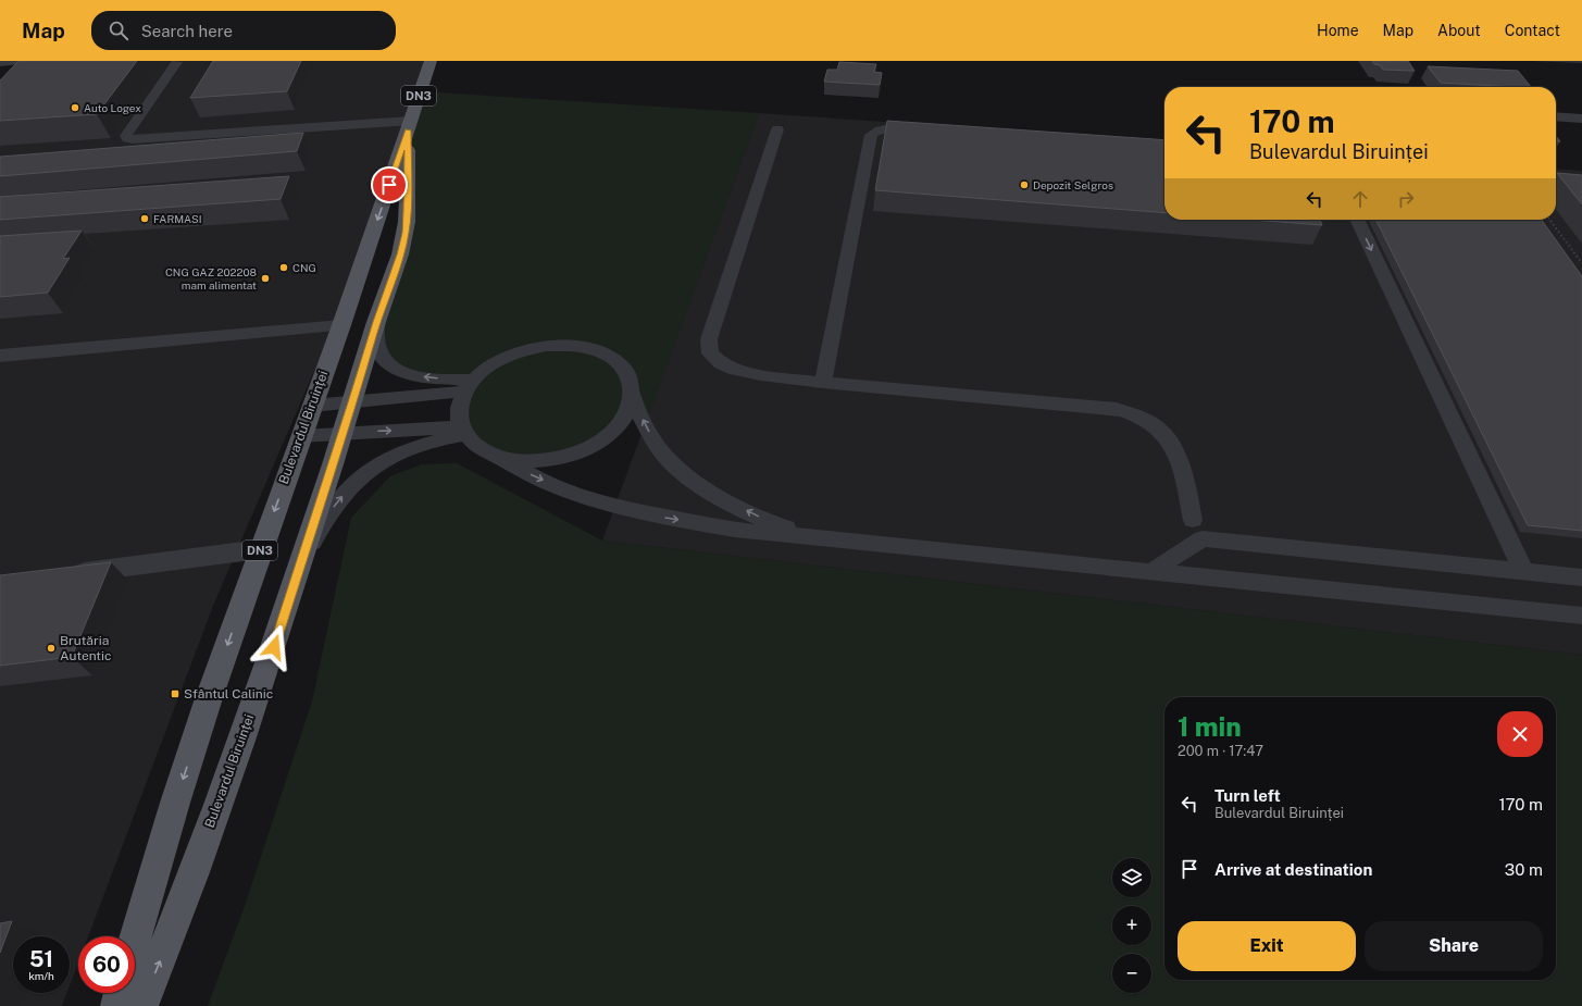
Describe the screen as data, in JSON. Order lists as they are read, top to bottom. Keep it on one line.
{"streets":{"main road":["DN3","Bulevardul Biruinței"]},"places":{"other":["Auto Logex","Depozit Selgros","FARMASI","CNG","CNG GAZ 202208 mam alimentat","Brutăria Autentic"],"transit":["Sfântul Calinic"]},"page":{"header":"Map","search":"Search here","nav":["Home","Map","About","Contact"],"turn":["170 m","Bulevardul Biruinței"],"heading":["1 min","200 m · 17:47"],"list":[{"name":"Turn left","note":"Bulevardul Biruinței","value":"170 m"},{"name":"Arrive at destination","value":"30 m"}],"map_buttons":["+","−"],"buttons":["Exit","Share"],"speed":"51 km/h","limit":"60"}}
